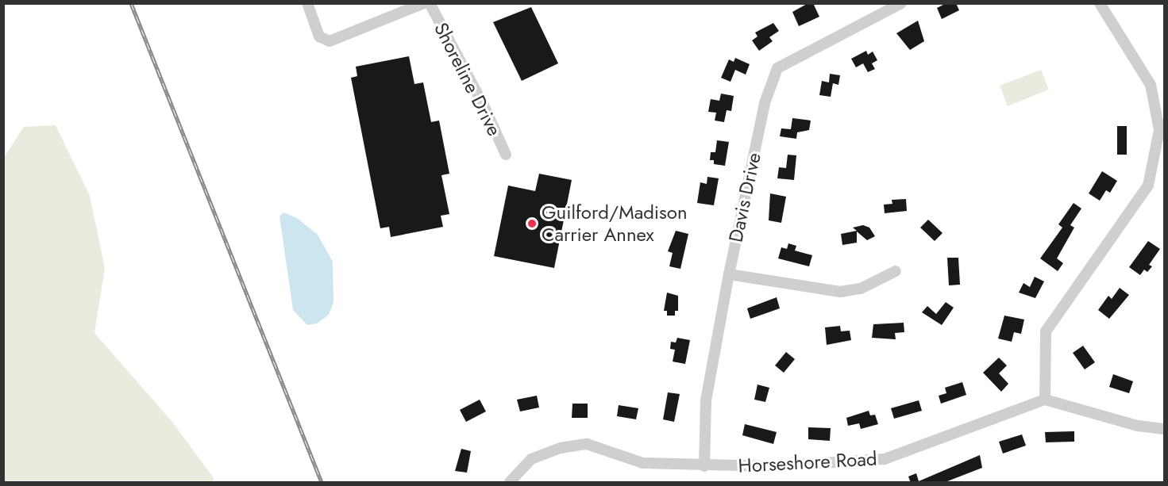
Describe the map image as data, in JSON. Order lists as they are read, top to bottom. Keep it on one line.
{"streets":{"street":["Shoreline Drive","Davis Drive","Horseshore Road"]},"crossings":[["Davis Drive","Horseshore Road"]],"places":["Guilford/Madison Carrier Annex"]}
